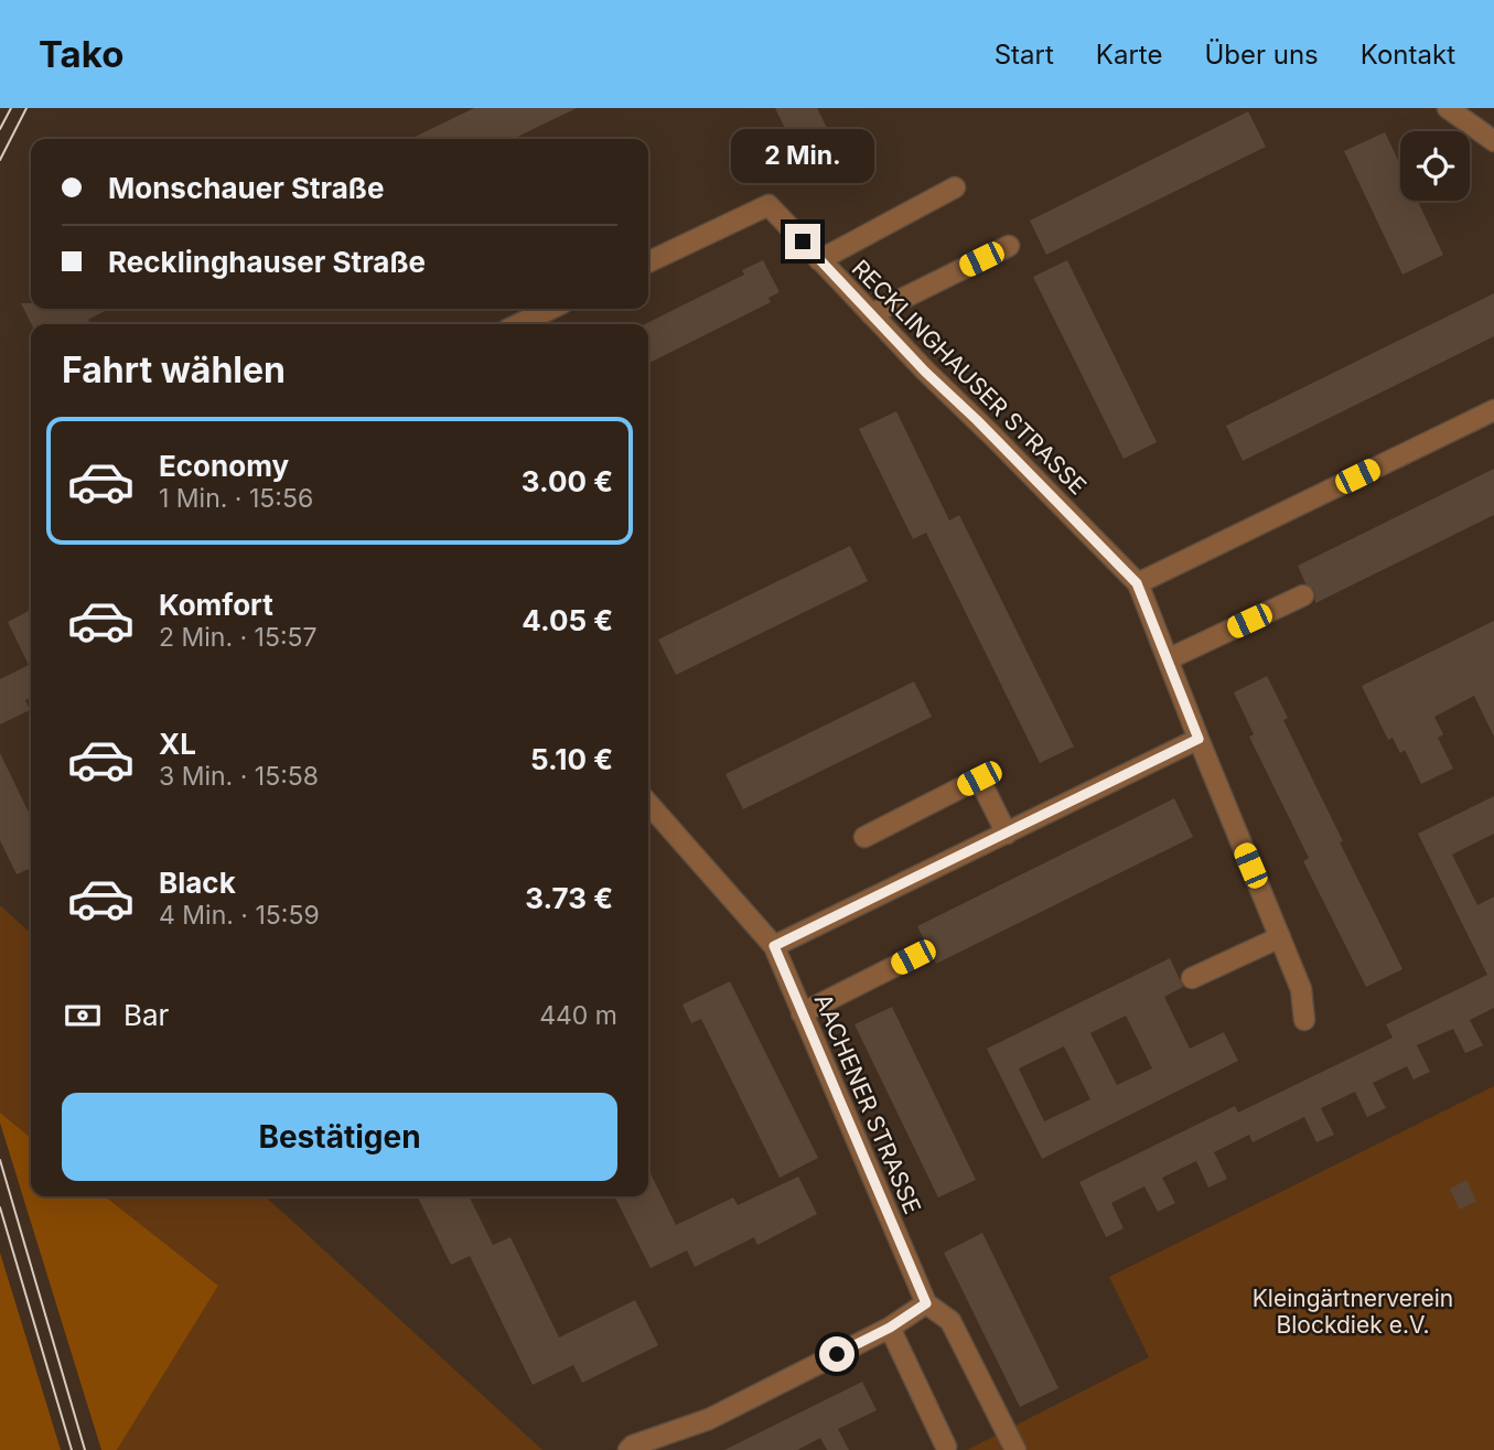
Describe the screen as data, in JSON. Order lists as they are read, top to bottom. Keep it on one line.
{"streets":{"street":["RECKLINGHAUSER STRASSE","AACHENER STRASSE"]},"parks":["Kleingärtnerverein Blockdiek e.V."],"page":{"header":"Tako","nav":["Start","Karte","Über uns","Kontakt"],"bubble":"2 Min.","banner":["Monschauer Straße","Recklinghauser Straße"],"heading":"Fahrt wählen","list":[{"name":"Economy","note":"1 Min. · 15:56","value":"3.00 €"},{"name":"Komfort","note":"2 Min. · 15:57","value":"4.05 €"},{"name":"XL","note":"3 Min. · 15:58","value":"5.10 €"},{"name":"Black","note":"4 Min. · 15:59","value":"3.73 €"}],"pay":["Bar","440 m"],"buttons":"Bestätigen"}}
